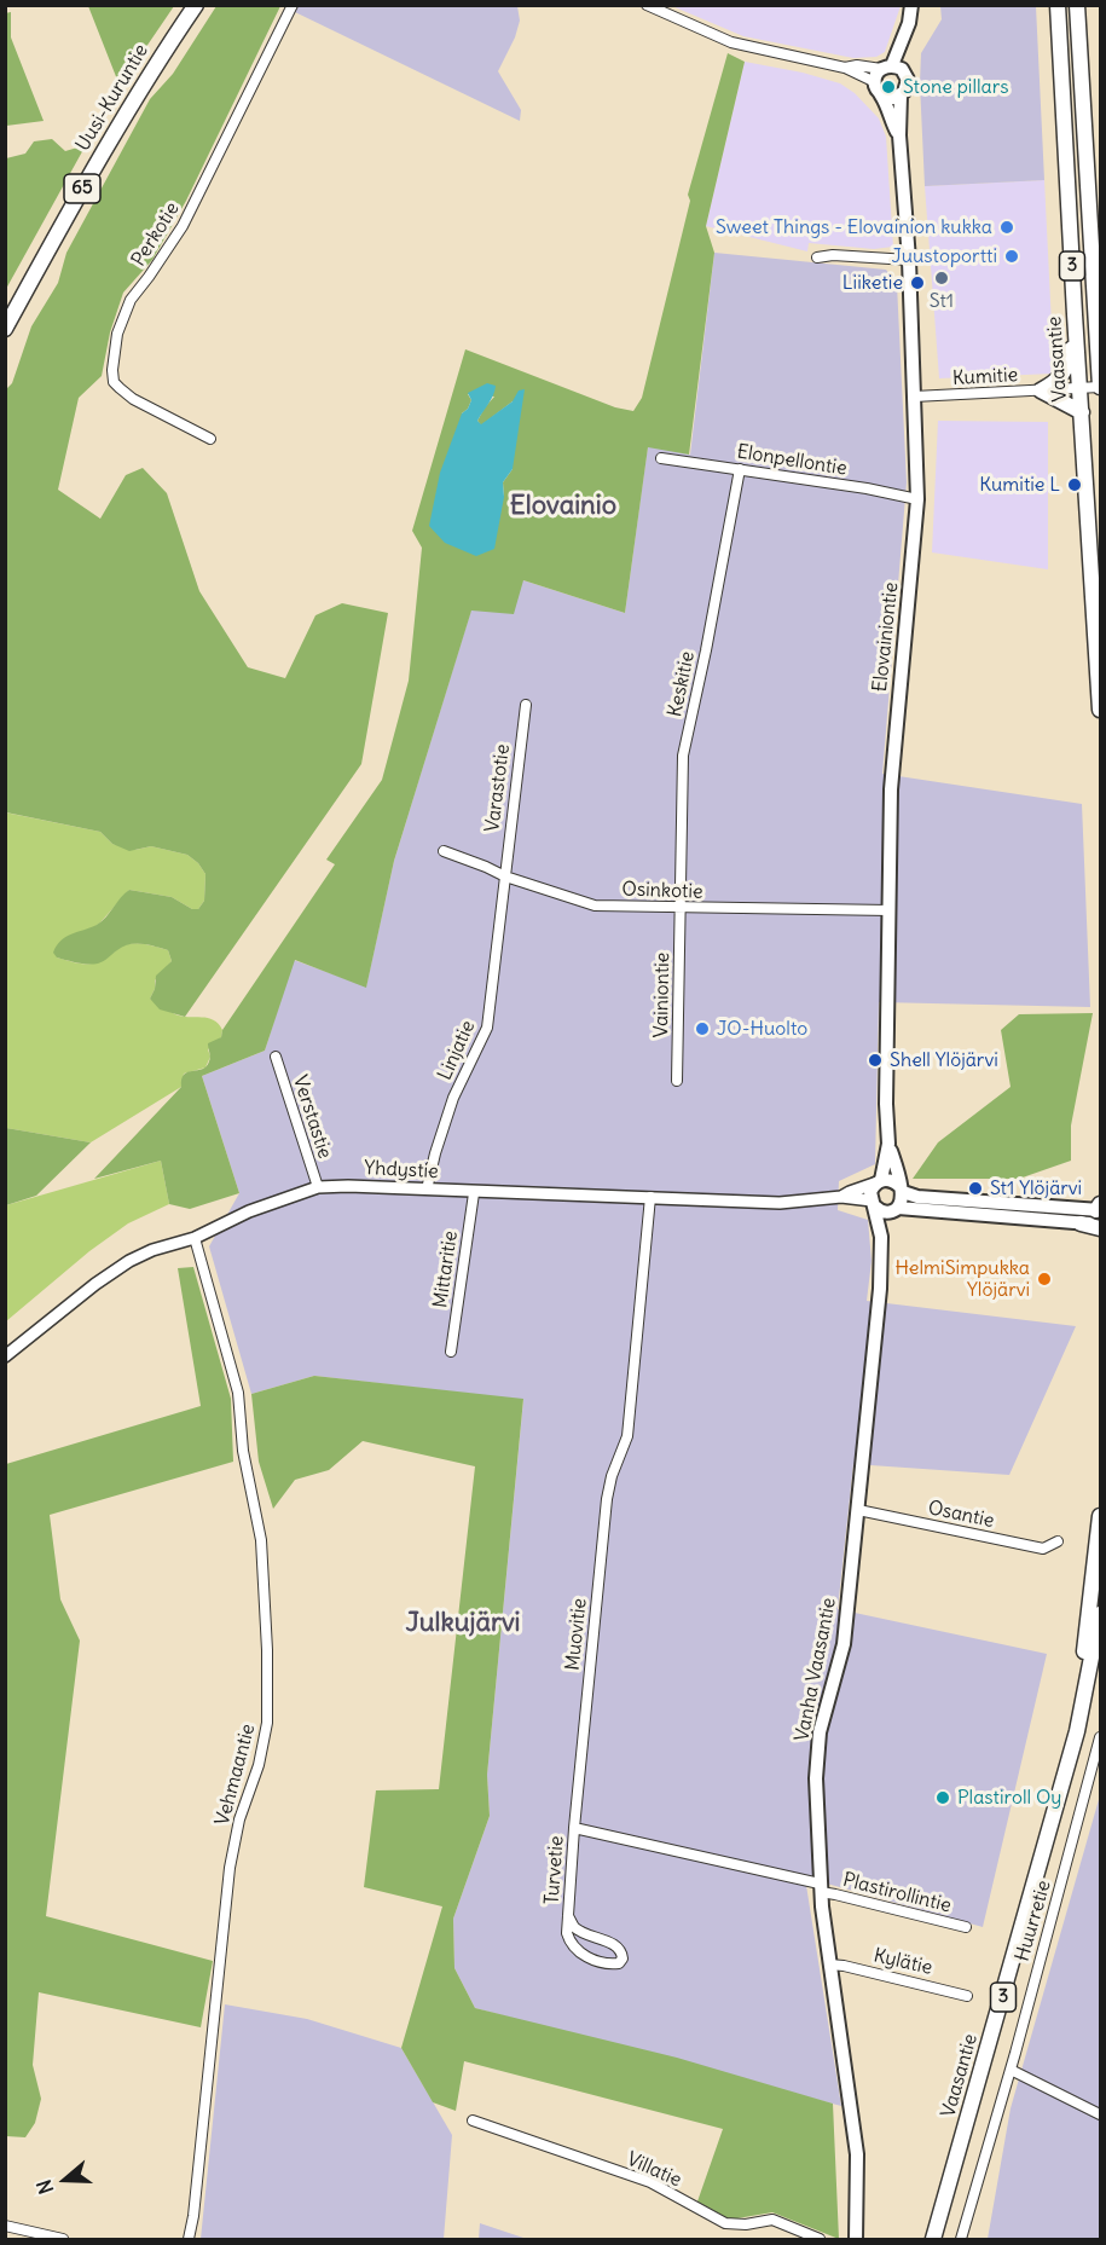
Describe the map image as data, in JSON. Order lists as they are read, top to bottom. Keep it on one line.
{"streets":{"main road":["Uusi-Kuruntie","65","3","Vaasantie","Elovainiontie","Vanha Vaasantie"],"street":["Perkotie","Kumitie","Elonpellontie","Keskitie","Varastotie","Osinkotie","Vainiontie","Linjatie","Verstastie","Yhdystie","Mittaritie","Osantie","Muovitie","Vehmaantie","Turvetie","Plastirollintie","Huurretie","Kylätie","Villatie"]},"crossings":[["Vaasantie","Kumitie"],["Kumitie","Elovainiontie"],["Elonpellontie","Elovainiontie"],["Elonpellontie","Keskitie"],["Elovainiontie","Osinkotie"],["Elovainiontie","Yhdystie"],["Elovainiontie","Vanha Vaasantie"],["Keskitie","Osinkotie"],["Keskitie","Vainiontie"],["Varastotie","Osinkotie"],["Varastotie","Linjatie"],["Osinkotie","Vainiontie"],["Osinkotie","Linjatie"],["Linjatie","Yhdystie"],["Verstastie","Yhdystie"],["Yhdystie","Mittaritie"],["Yhdystie","Muovitie"],["Yhdystie","Vanha Vaasantie"],["Yhdystie","Vehmaantie"],["Osantie","Vanha Vaasantie"],["Muovitie","Turvetie"],["Vanha Vaasantie","Plastirollintie"],["Vanha Vaasantie","Kylätie"]],"districts":["Elovainio","Julkujärvi"],"places":["Stone pillars","Sweet Things - Elovainion kukka","Juustoportti","St1","Liiketie","Kumitie L","JO-Huolto","Shell Ylöjärvi","St1 Ylöjärvi","HelmiSimpukka Ylöjärvi","Plastiroll Oy"],"north":"left"}
